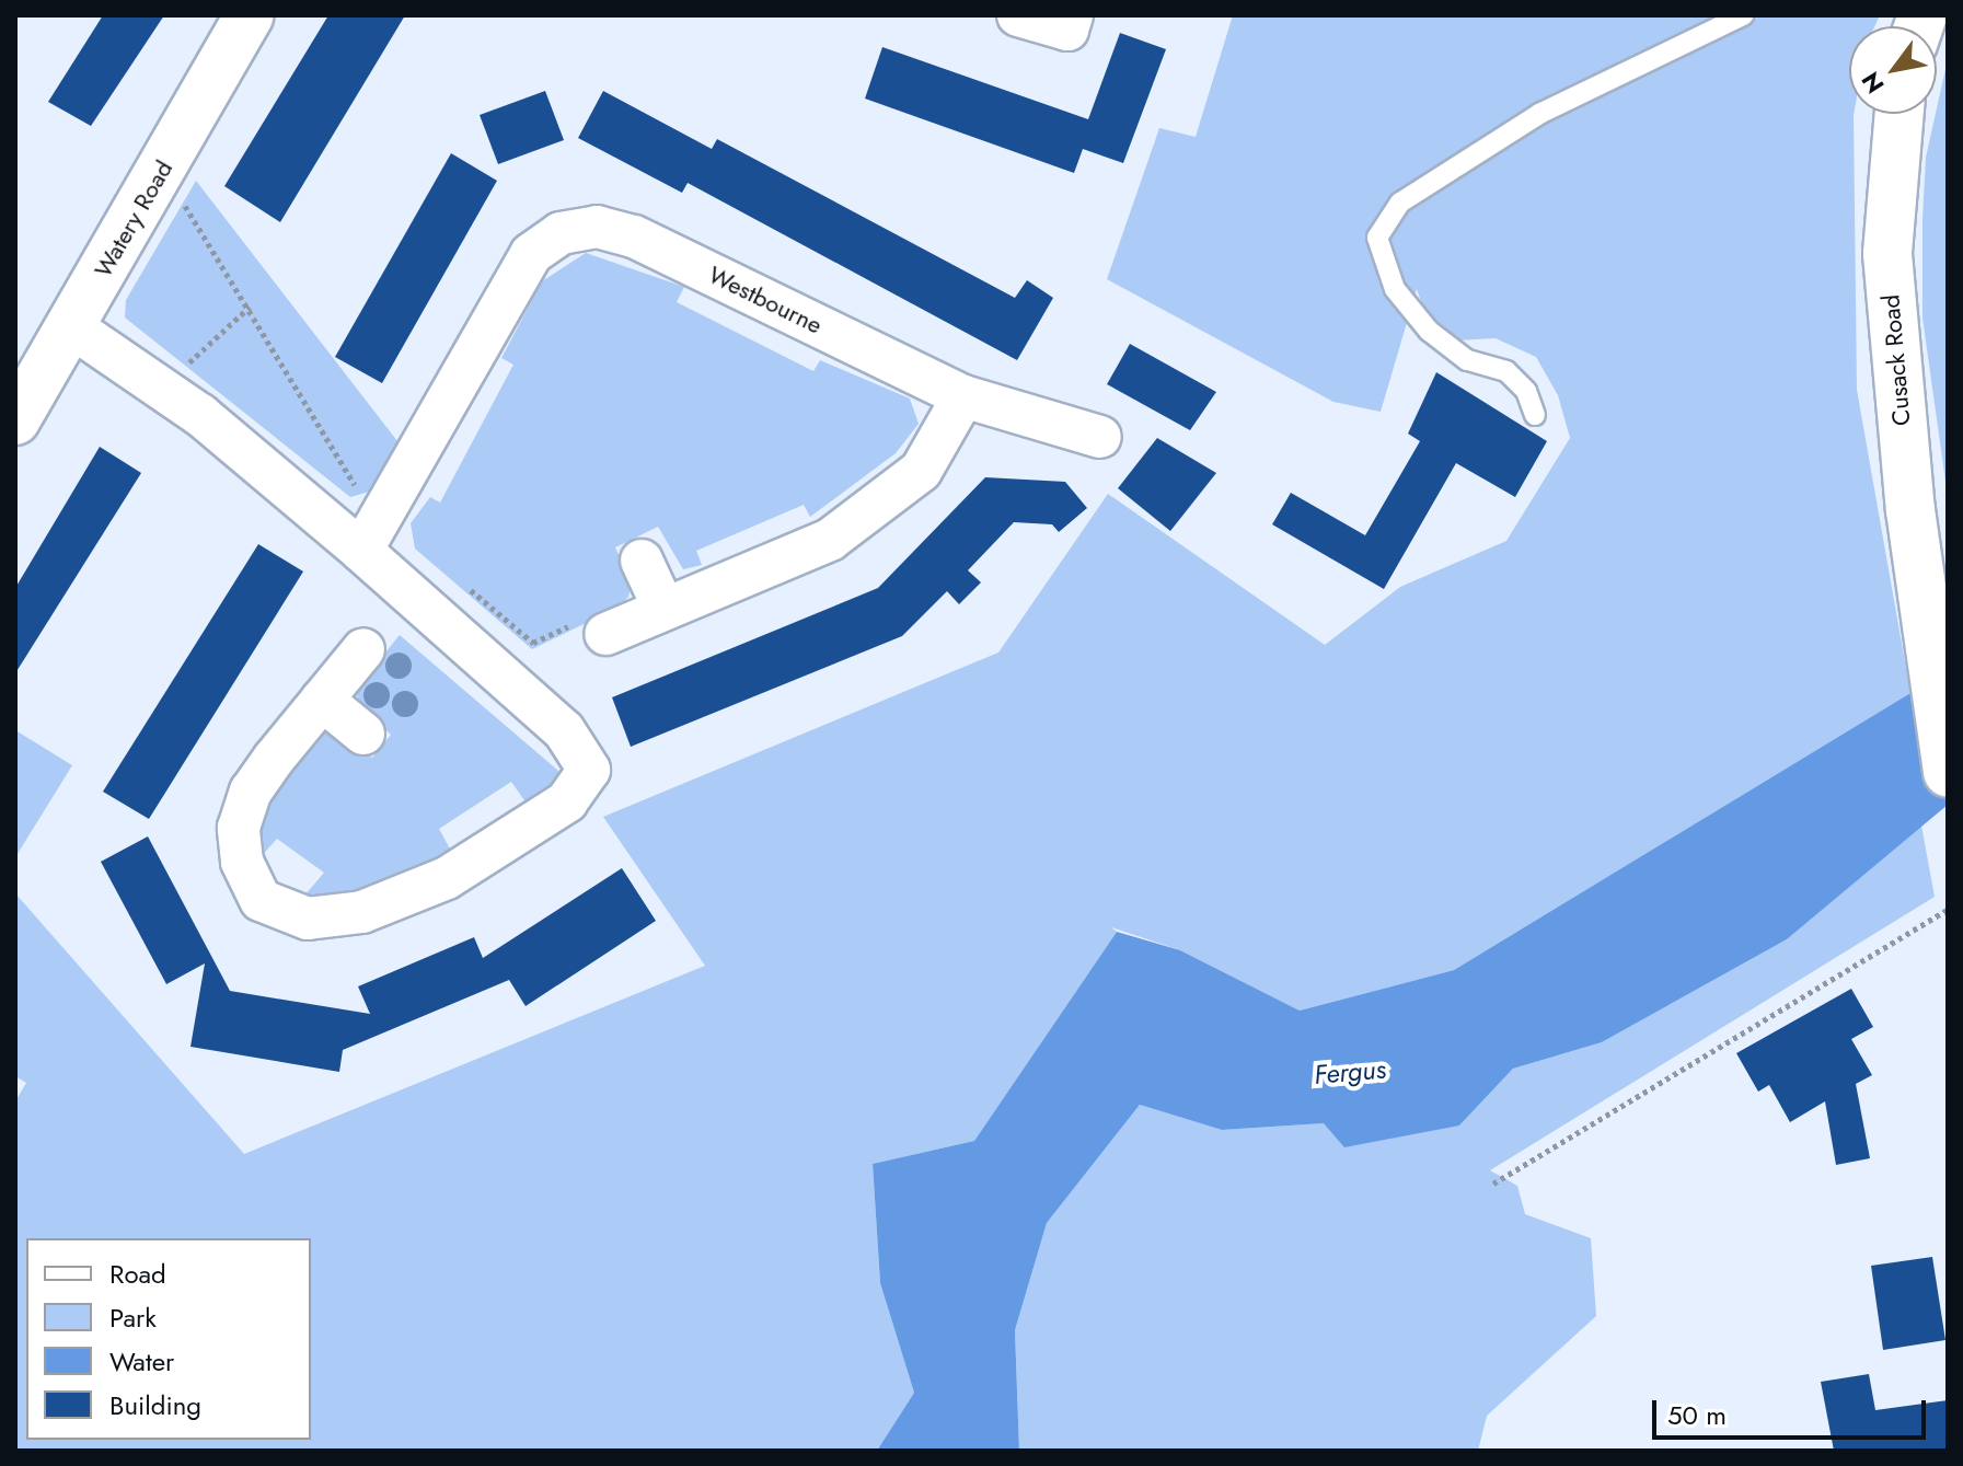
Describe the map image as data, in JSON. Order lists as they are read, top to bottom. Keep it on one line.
{"streets":{"main road":["Watery Road","Cusack Road"],"street":["Westbourne"]},"water":["Fergus"],"legend":["Road","Park","Water","Building"],"scale_bar":"50 m","north":"bottom left"}
